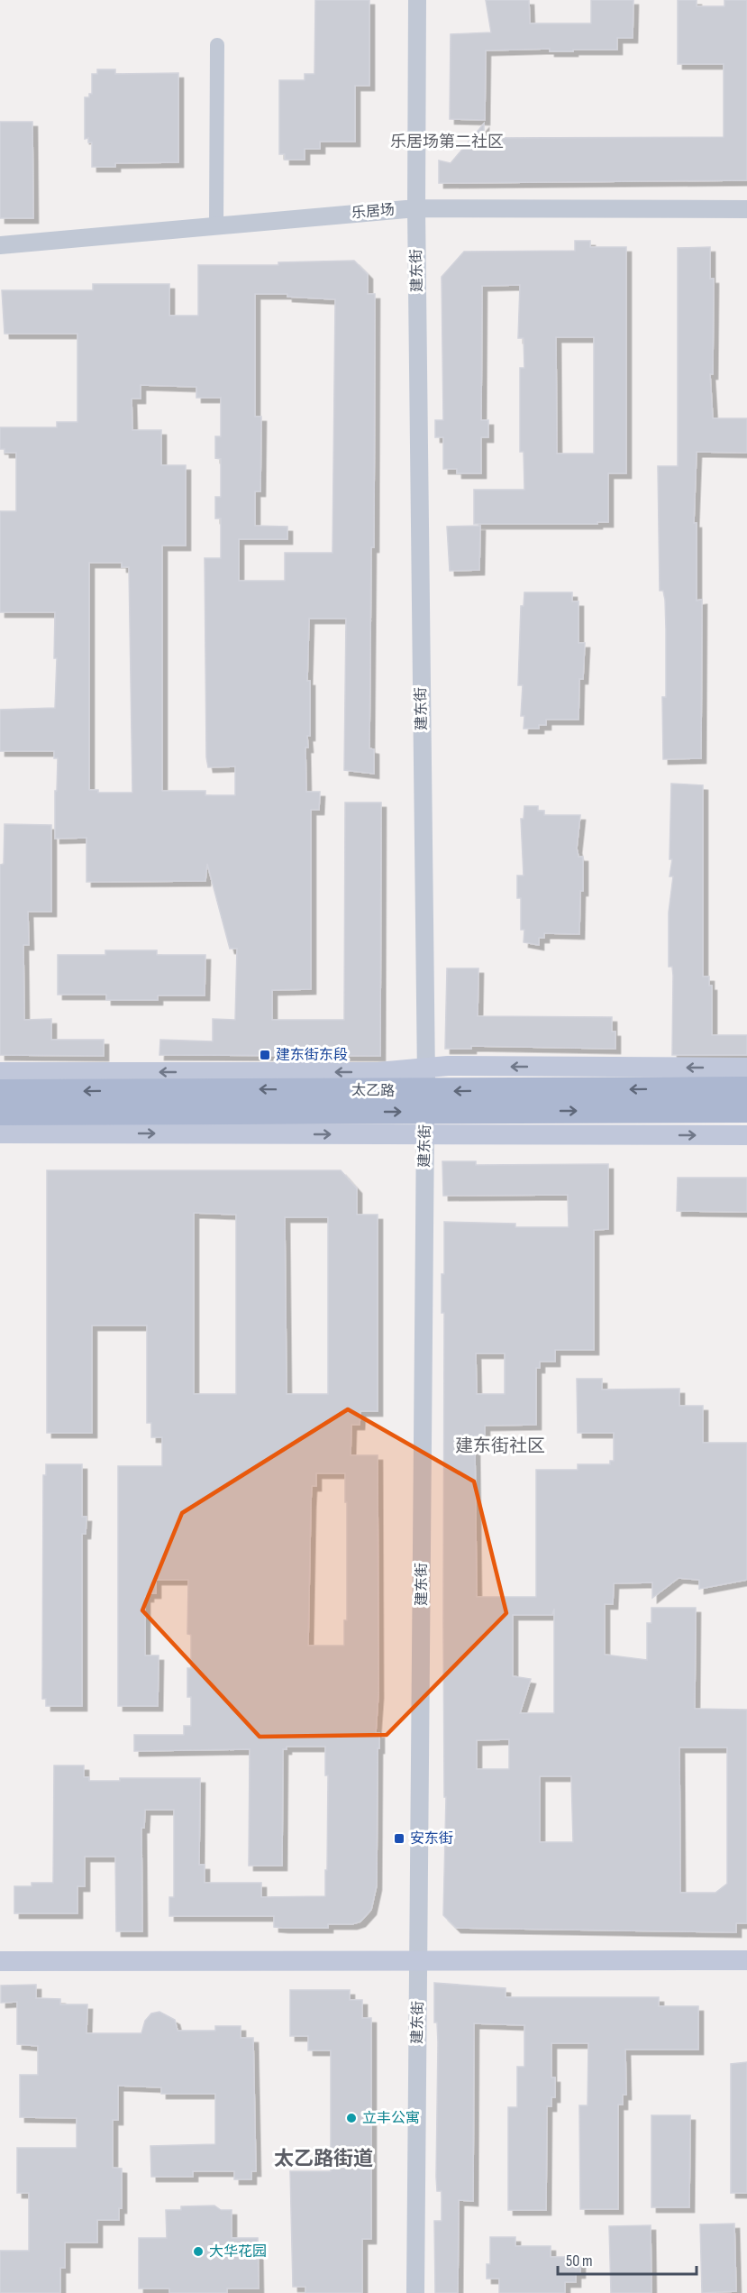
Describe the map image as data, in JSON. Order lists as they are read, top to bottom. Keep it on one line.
{"streets":{"main road":["太乙路"],"street":["乐居场","建东街"]},"crossings":[["乐居场","建东街"],["建东街","太乙路"]],"districts":["乐居场第二社区","建东街社区","太乙路街道"],"places":{"transit":["建东街东段","安东街"],"other":["立丰公寓","大华花园"]},"scale_bar":"50 m"}
